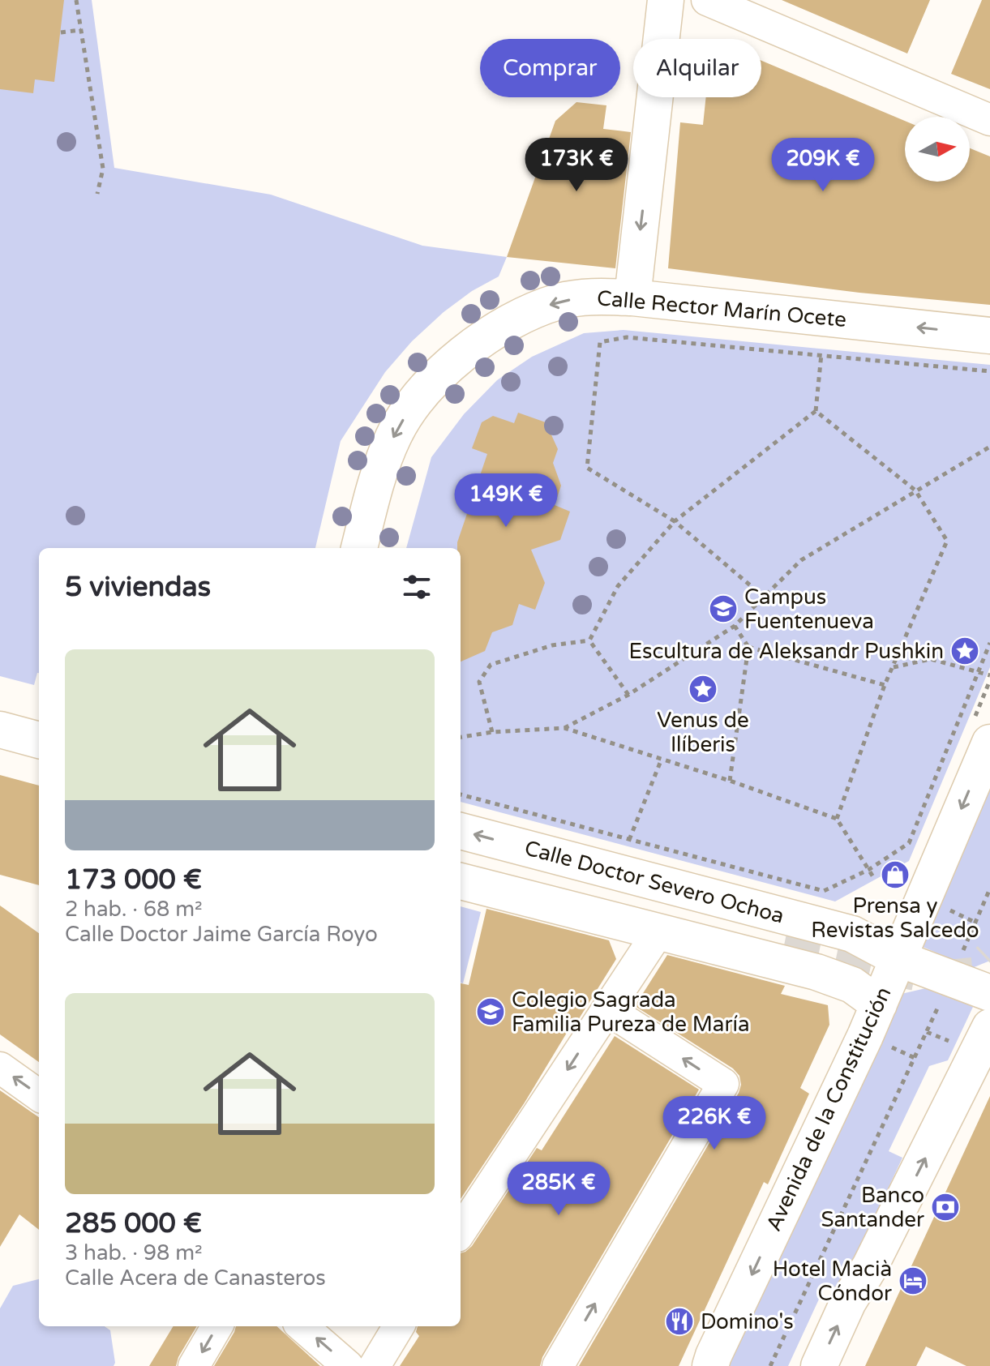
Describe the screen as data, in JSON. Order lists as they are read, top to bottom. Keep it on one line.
{"streets":{"main road":["Calle Rector Marín Ocete","Calle Doctor Severo Ochoa","Avenida de la Constitución"]},"crossings":[["Calle Doctor Severo Ochoa","Avenida de la Constitución"]],"one_way":["Calle Rector Marín Ocete"],"places":{"school or university":["Campus Fuentenueva","Colegio Sagrada Familia Pureza de María"],"place":["Escultura de Aleksandr Pushkin","Venus de Ilíberis"],"shop":["Prensa y Revistas Salcedo"],"bank":["Banco Santander"],"hotel":["Hotel Macià Cóndor"],"restaurant":["Domino's"]},"north":"right","page":{"chip":["Comprar","Alquilar"],"price":["173K €","209K €","149K €","226K €","285K €"],"heading":"5 viviendas","list":[{"name":"173 000 €","note":"2 hab. · 68 m² · Calle Doctor Jaime García Royo"},{"name":"285 000 €","note":"3 hab. · 98 m² · Calle Acera de Canasteros"}]}}
